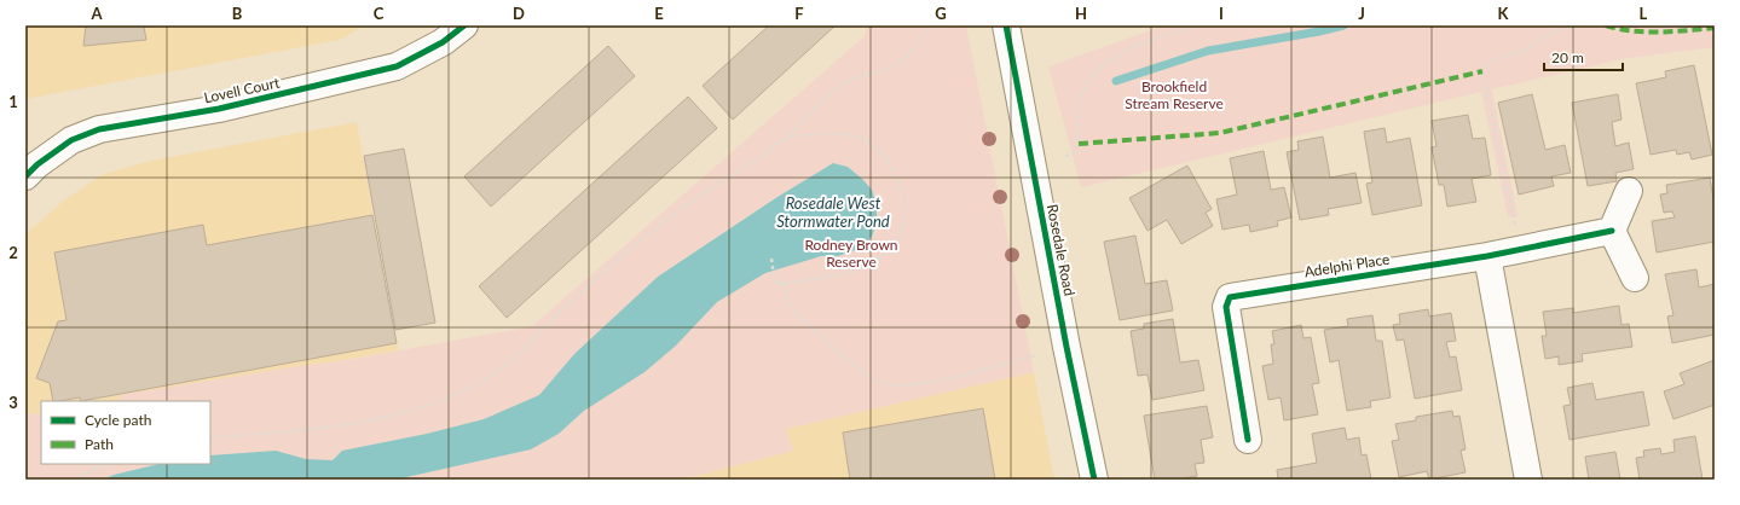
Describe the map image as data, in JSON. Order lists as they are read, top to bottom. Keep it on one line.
{"streets":{"street":["Lovell Court","Rosedale Road","Adelphi Place"]},"water":["Rosedale West Stormwater Pond"],"parks":["Brookfield Stream Reserve","Rodney Brown Reserve"],"legend":["Cycle path","Path"],"scale_bar":"20 m","grid":{"columns":["A","B","C","D","E","F","G","H","I","J","K","L"],"rows":["1","2","3"]}}
